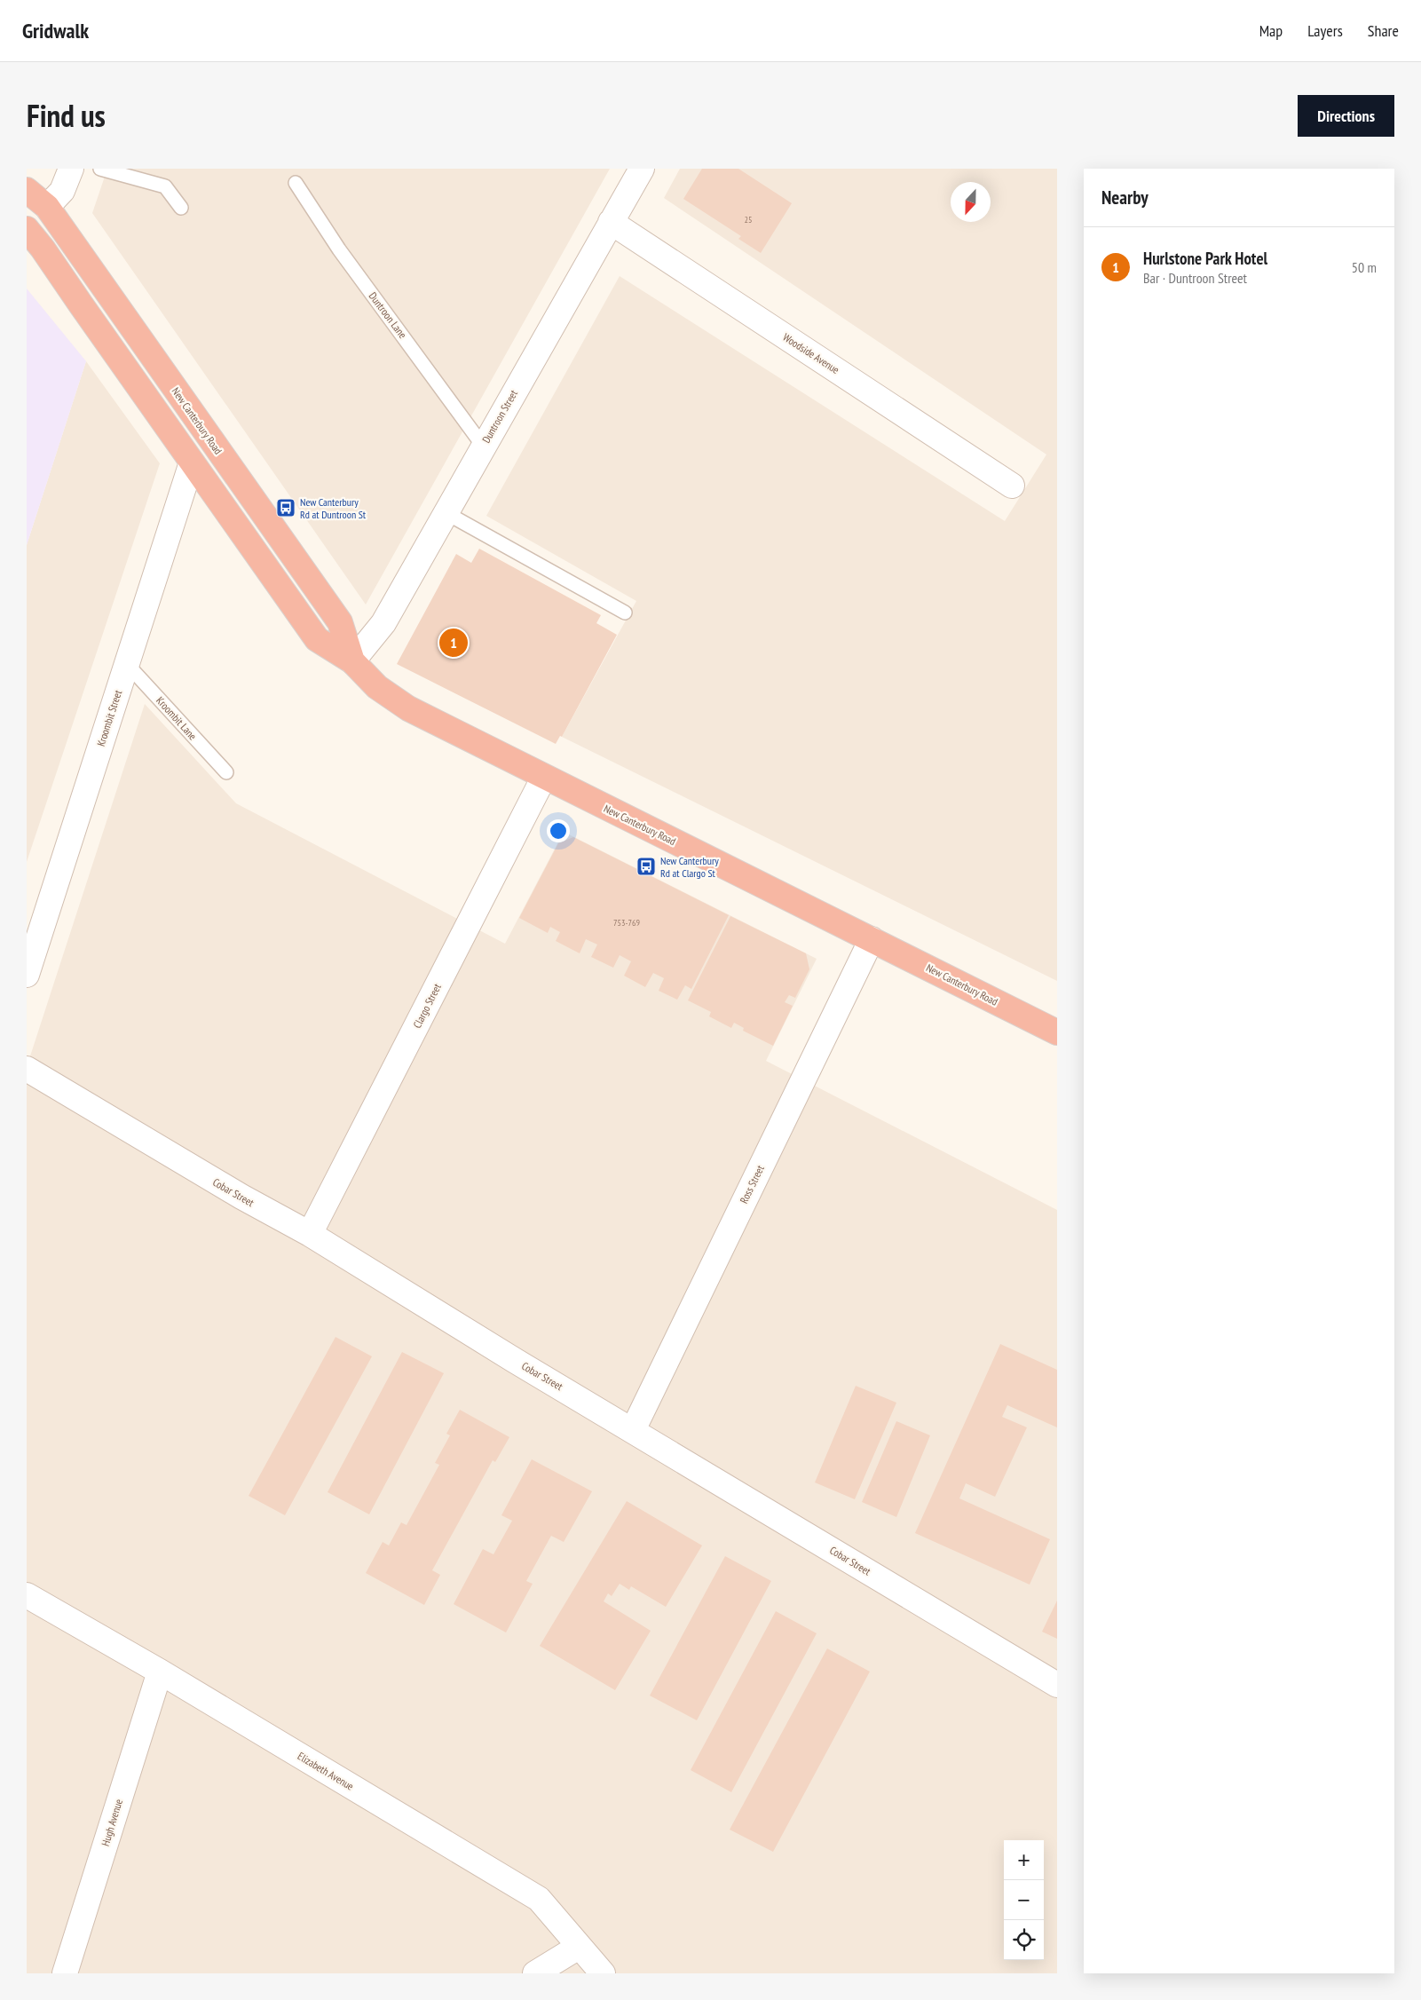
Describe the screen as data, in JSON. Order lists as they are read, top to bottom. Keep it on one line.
{"streets":{"highway":["New Canterbury Road"],"street":["Woodside Avenue","Duntroon Street","Kroombit Street","Clargo Street","Ross Street","Cobar Street","Elizabeth Avenue","Hugh Avenue"],"lane":["Duntroon Lane","Kroombit Lane"]},"crossings":[["Duntroon Lane","Duntroon Street"],["Woodside Avenue","Duntroon Street"],["Duntroon Street","New Canterbury Road"],["New Canterbury Road","Kroombit Street"],["New Canterbury Road","Clargo Street"],["New Canterbury Road","Ross Street"],["Kroombit Street","Kroombit Lane"],["Clargo Street","Cobar Street"],["Ross Street","Cobar Street"],["Elizabeth Avenue","Hugh Avenue"]],"places":{"bus stop":["New Canterbury Rd at Duntroon St","New Canterbury Rd at Clargo St"]},"house_numbers":["25","753-769"],"north":"bottom","page":{"header":"Gridwalk","nav":["Map","Layers","Share"],"title":"Find us","buttons":"Directions","heading":"Nearby","list":[{"mark":"1","name":"Hurlstone Park Hotel","note":"Bar · Duntroon Street","value":"50 m"}],"pins":"1","map_buttons":["+","−"]}}
